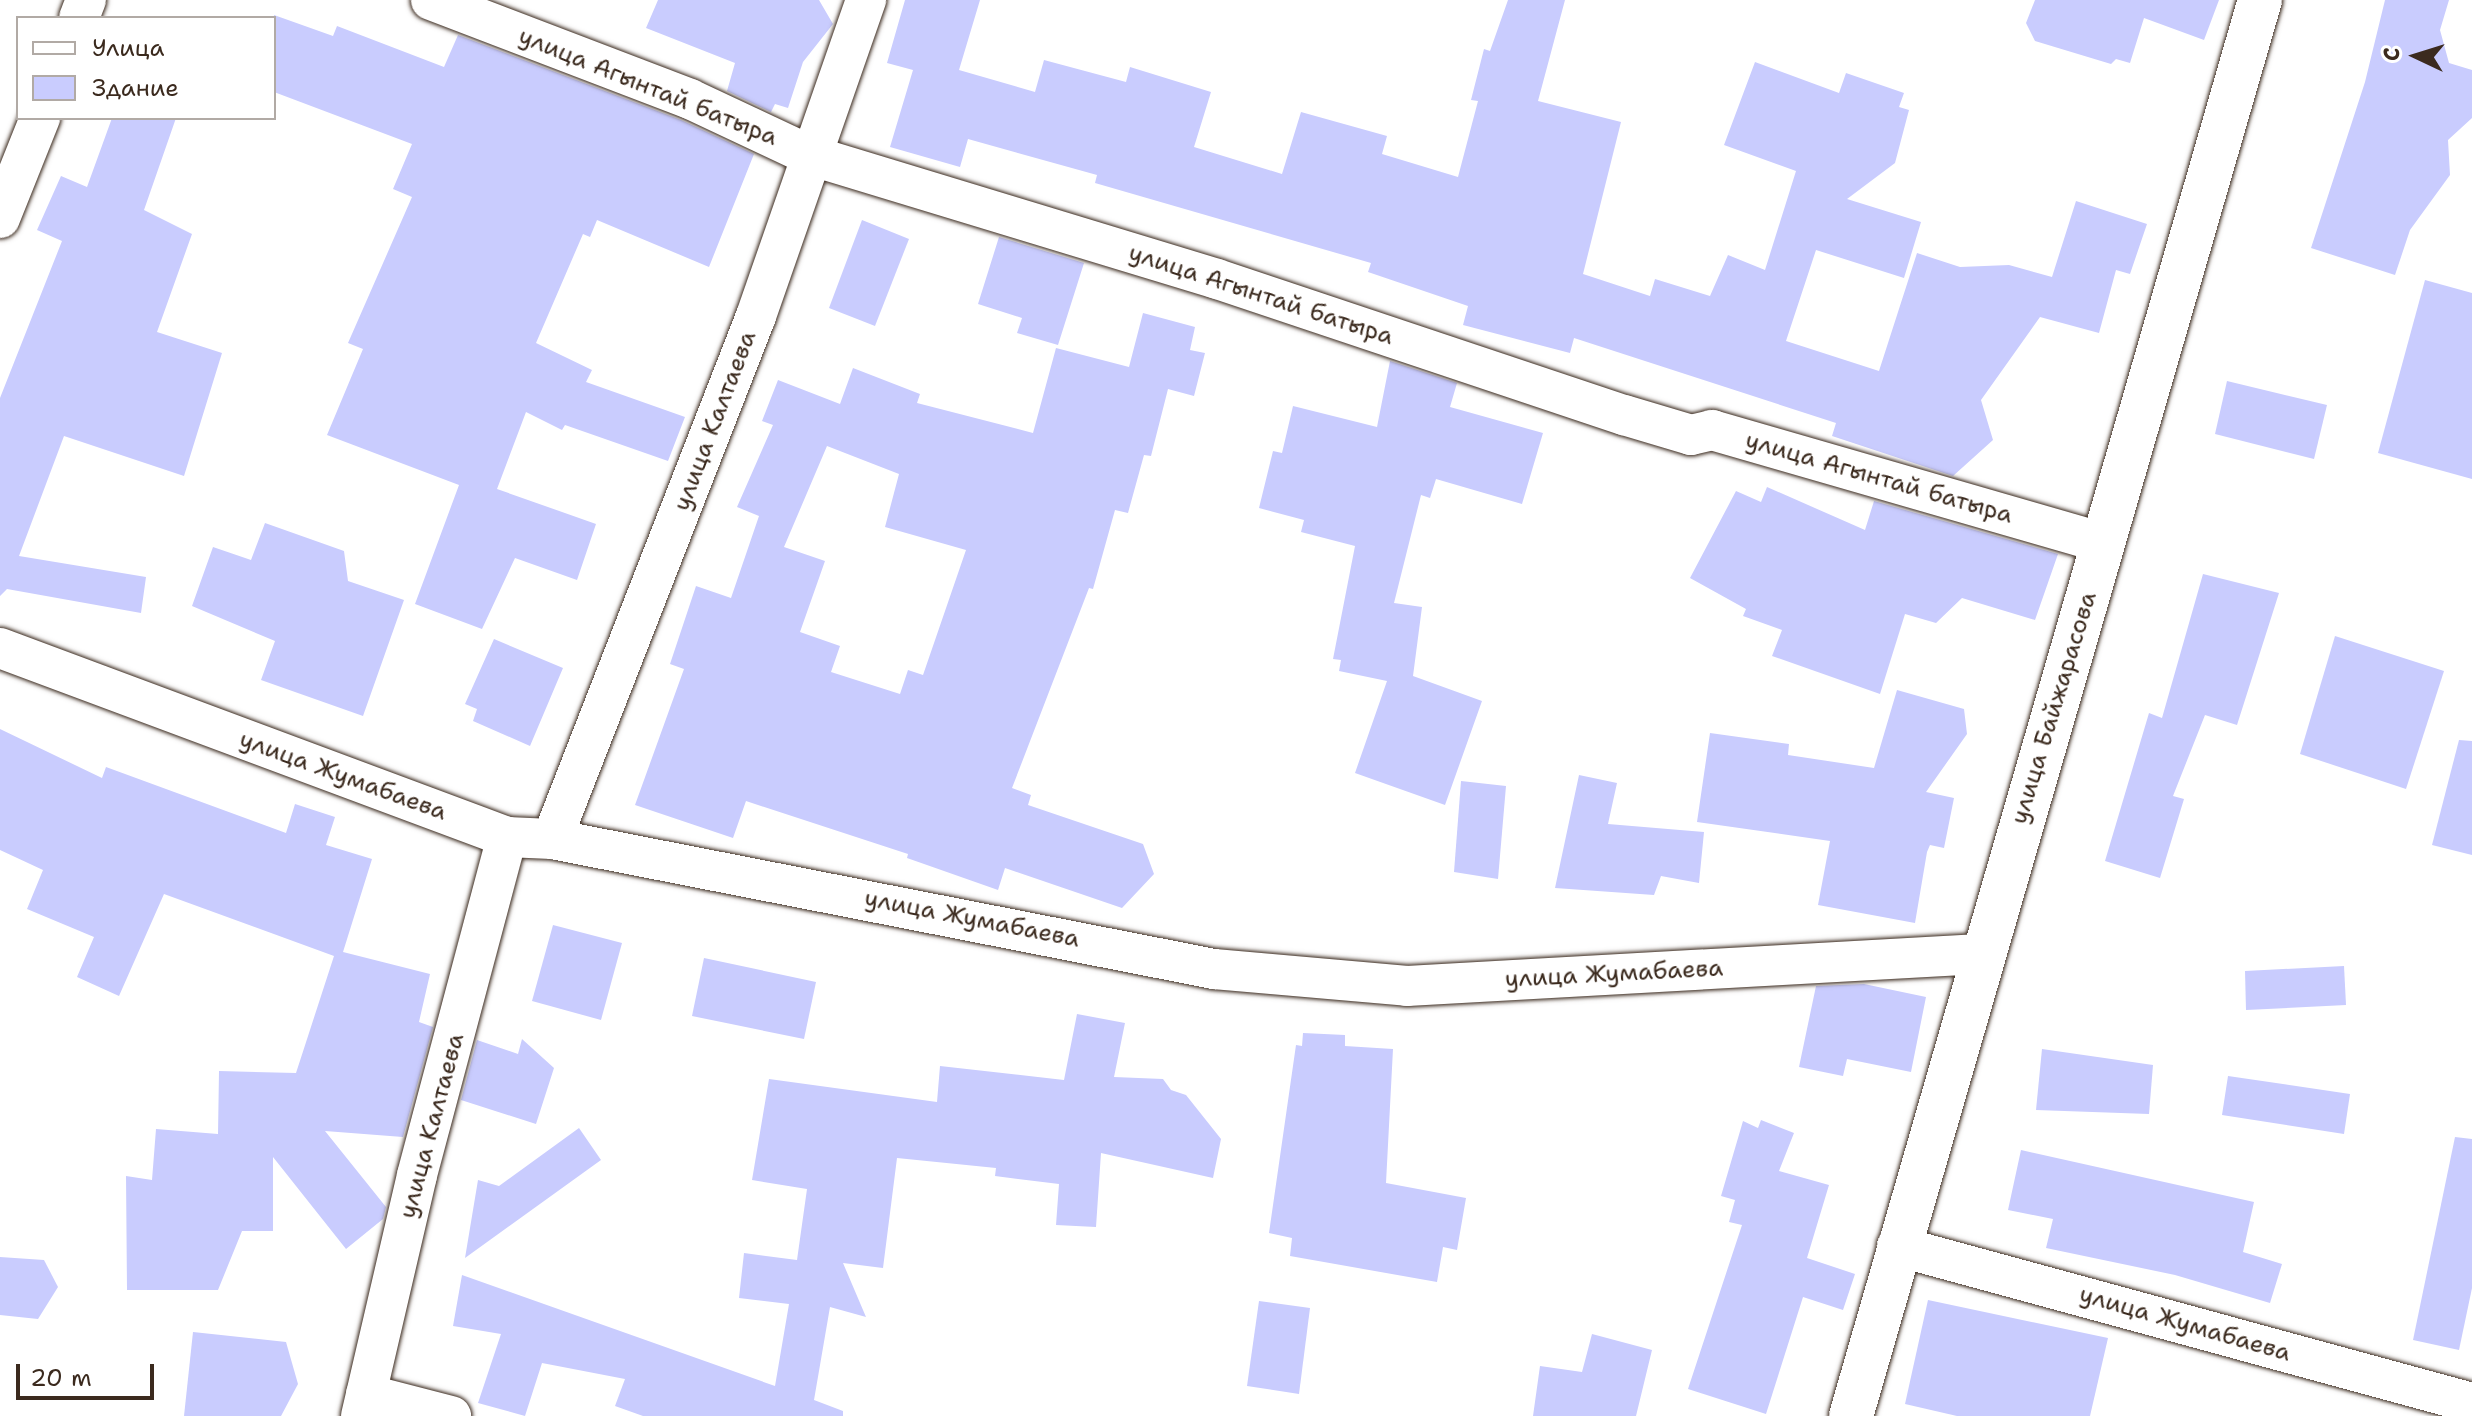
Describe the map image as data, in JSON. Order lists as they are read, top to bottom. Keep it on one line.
{"streets":{"street":["улица Агынтай батыра","улица Калтаева","улица Байжарасова","улица Жумабаева"]},"crossings":[["улица Агынтай батыра","улица Калтаева"],["улица Агынтай батыра","улица Байжарасова"],["улица Калтаева","улица Жумабаева"],["улица Байжарасова","улица Жумабаева"]],"legend":["Улица","Здание"],"scale_bar":"20 m","north":"left"}
